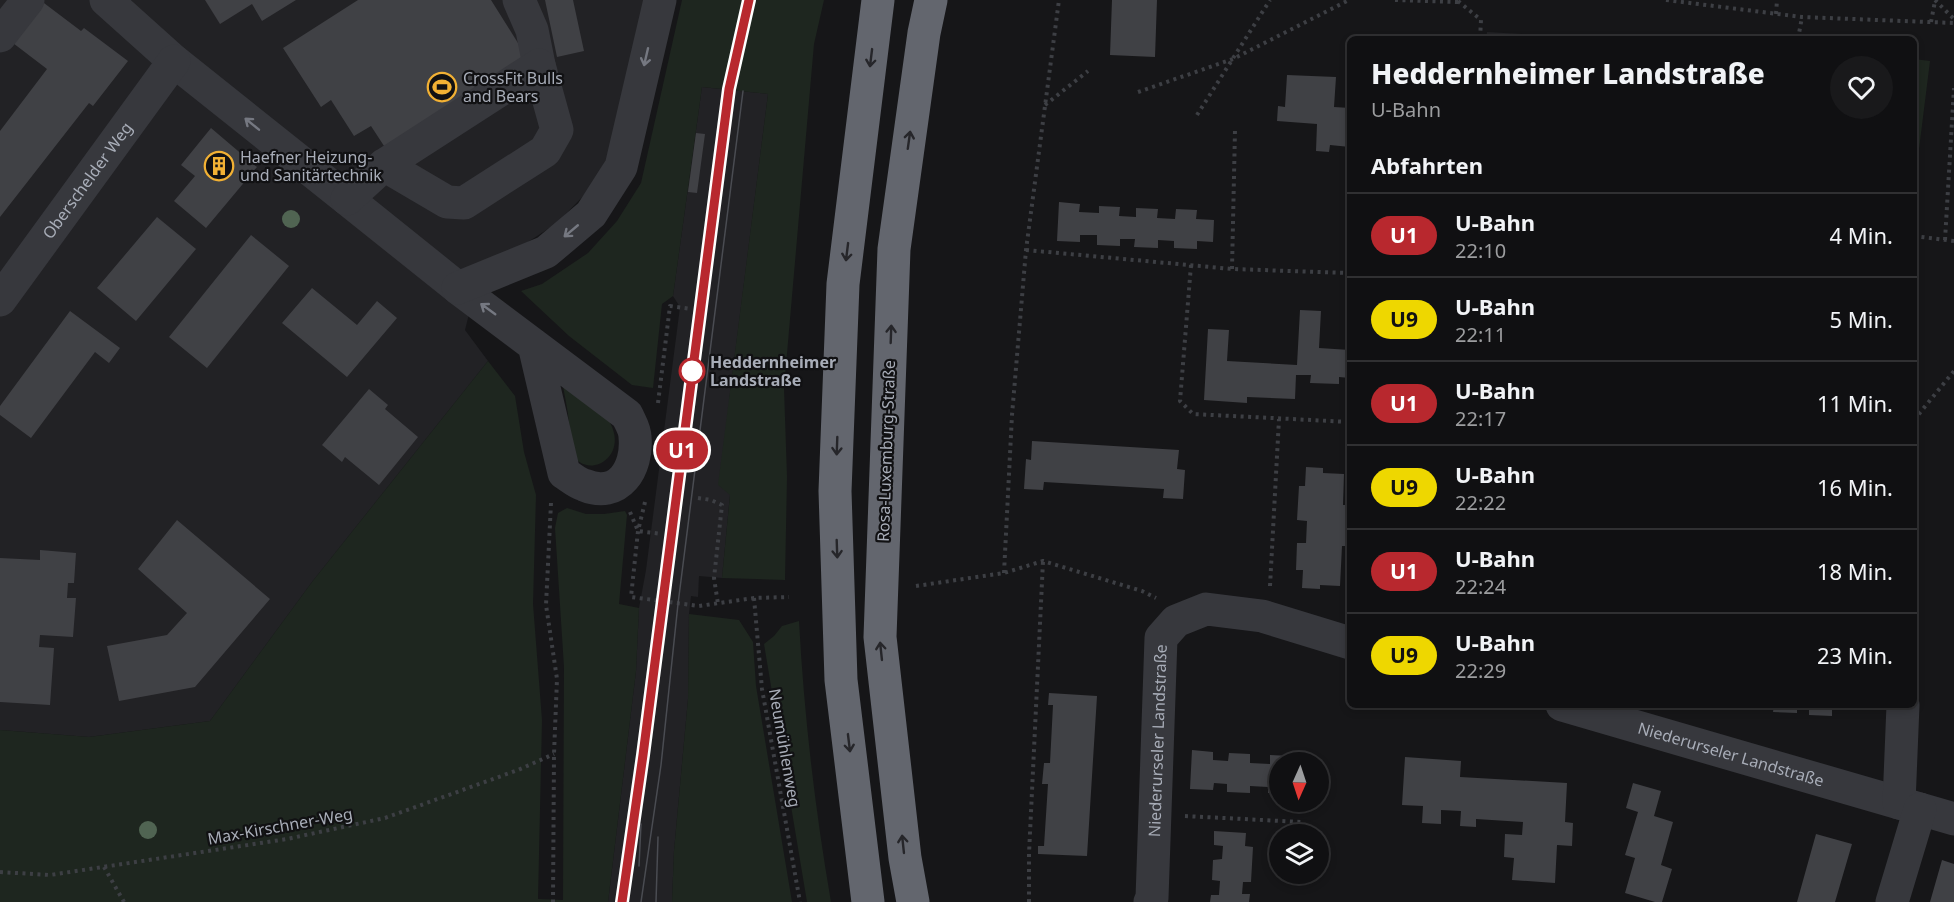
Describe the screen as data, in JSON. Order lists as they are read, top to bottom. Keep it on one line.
{"streets":{"highway":["Rosa-Luxemburg-Straße"],"street":["Oberschelder Weg","Niederurseler Landstraße"],"path":["Neumühlenweg","Max-Kirschner-Weg"]},"places":{"sports":["CrossFit Bulls and Bears"],"building":["Haefner Heizung- und Sanitärtechnik"],"other":["Heddernheimer Landstraße"]},"lines":["metro line U1"],"north":"bottom","page":{"on_map":"U1","heading":[["Heddernheimer Landstraße","U-Bahn"],"Abfahrten"],"list":[{"mark":"U1","name":"U-Bahn","note":"22:10","value":"4 Min."},{"mark":"U9","name":"U-Bahn","note":"22:11","value":"5 Min."},{"mark":"U1","name":"U-Bahn","note":"22:17","value":"11 Min."},{"mark":"U9","name":"U-Bahn","note":"22:22","value":"16 Min."},{"mark":"U1","name":"U-Bahn","note":"22:24","value":"18 Min."},{"mark":"U9","name":"U-Bahn","note":"22:29","value":"23 Min."}]}}
